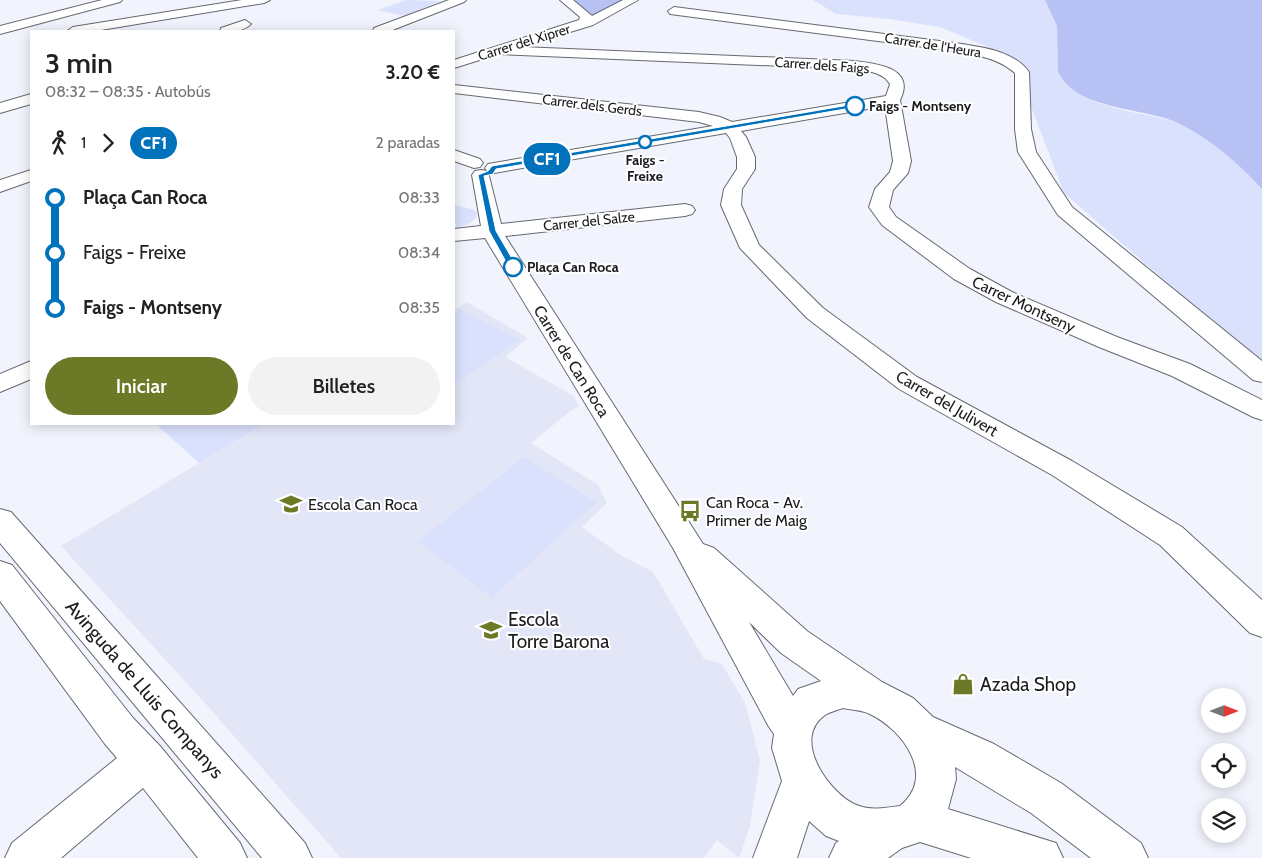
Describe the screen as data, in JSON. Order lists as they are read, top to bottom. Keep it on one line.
{"streets":{"street":["Carrer del Xiprer","Carrer de l'Heura","Carrer dels Faigs","Carrer dels Gerds","Carrer del Salze","Carrer Montseny","Carrer de Can Roca","Carrer del Julivert","Avinguda de Lluis Companys"]},"crossings":[["Carrer del Xiprer","Carrer dels Faigs"],["Carrer dels Faigs","Carrer Montseny"],["Carrer dels Gerds","Carrer del Julivert"],["Carrer del Salze","Carrer de Can Roca"]],"places":{"other":["Faigs - Montseny","Faigs - Freixe","Plaça Can Roca"],"school or university":["Escola Can Roca","Escola Torre Barona"],"bus stop":["Can Roca - Av. Primer de Maig"],"shop":["Azada Shop"]},"lines":["bus line CF1"],"north":"right","page":{"on_map":"CF1","heading":["3 min","08:32 – 08:35 · Autobús","3.20 €"],"legs":["1","CF1","2 paradas"],"list":[{"name":"Plaça Can Roca","value":"08:33"},{"name":"Faigs - Freixe","value":"08:34"},{"name":"Faigs - Montseny","value":"08:35"}],"buttons":["Iniciar","Billetes"]}}
